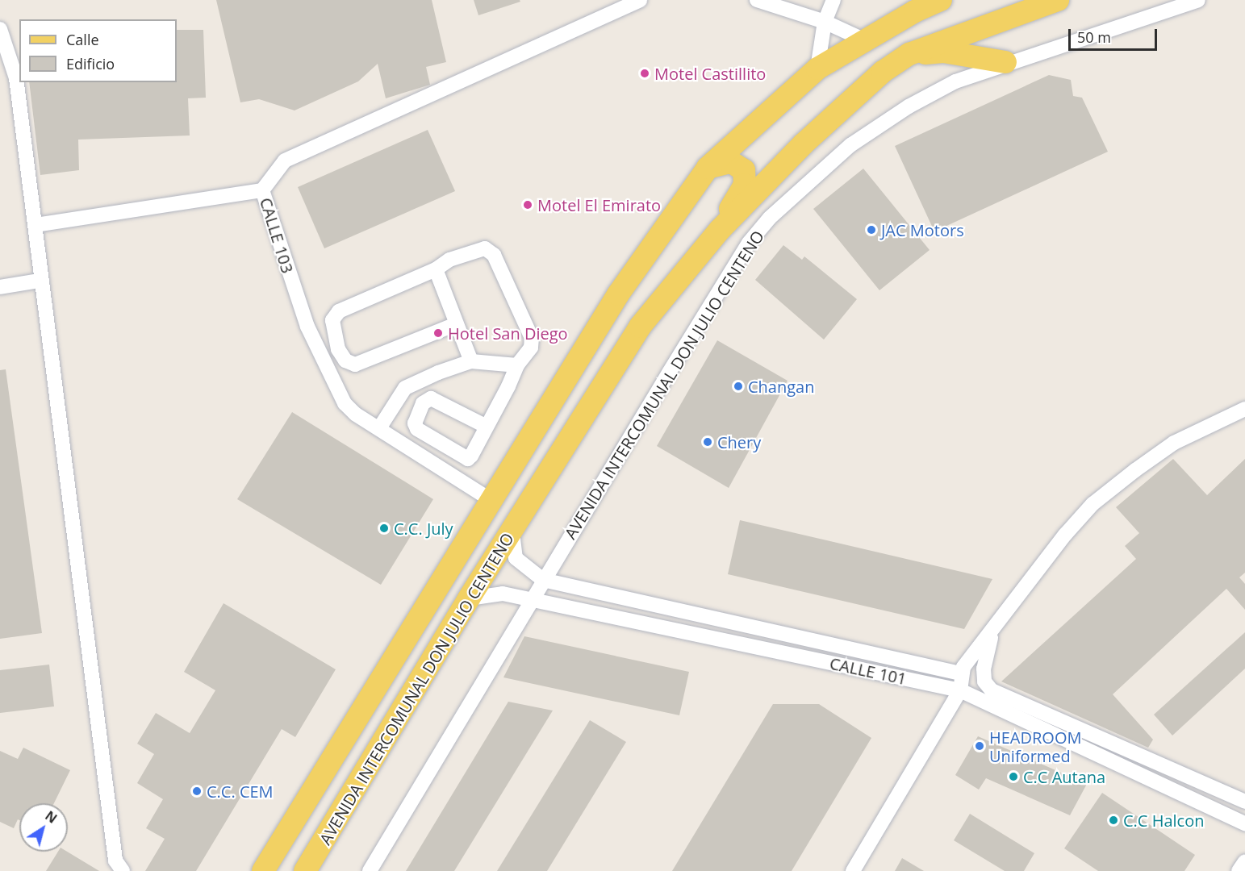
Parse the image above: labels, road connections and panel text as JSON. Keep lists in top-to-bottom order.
{
  "streets": {
    "main road": ["AVENIDA INTERCOMUNAL DON JULIO CENTENO"],
    "street": ["CALLE 103", "CALLE 101"]
  },
  "crossings": [
    ["CALLE 103", "AVENIDA INTERCOMUNAL DON JULIO CENTENO"],
    ["AVENIDA INTERCOMUNAL DON JULIO CENTENO", "CALLE 101"]
  ],
  "places": [
    "Motel Castillito",
    "Motel El Emirato",
    "JAC Motors",
    "Hotel San Diego",
    "Changan",
    "Chery",
    "C.C. July",
    "HEADROOM Uniformed",
    "C.C Autana",
    "C.C. CEM",
    "C.C Halcon"
  ],
  "legend": ["Calle", "Edificio"],
  "scale_bar": "50 m",
  "north": "top right"
}
